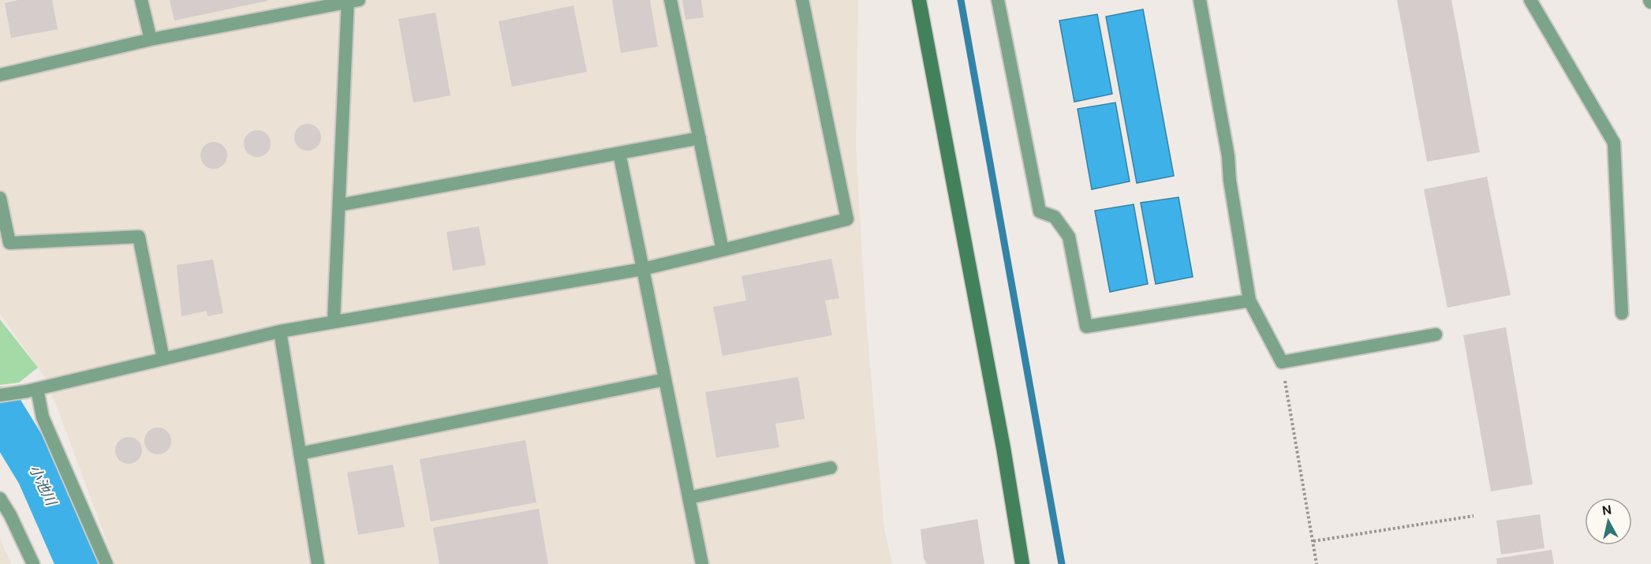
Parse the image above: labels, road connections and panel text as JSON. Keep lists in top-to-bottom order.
{
  "water": ["小池川"],
  "north": "top"
}
